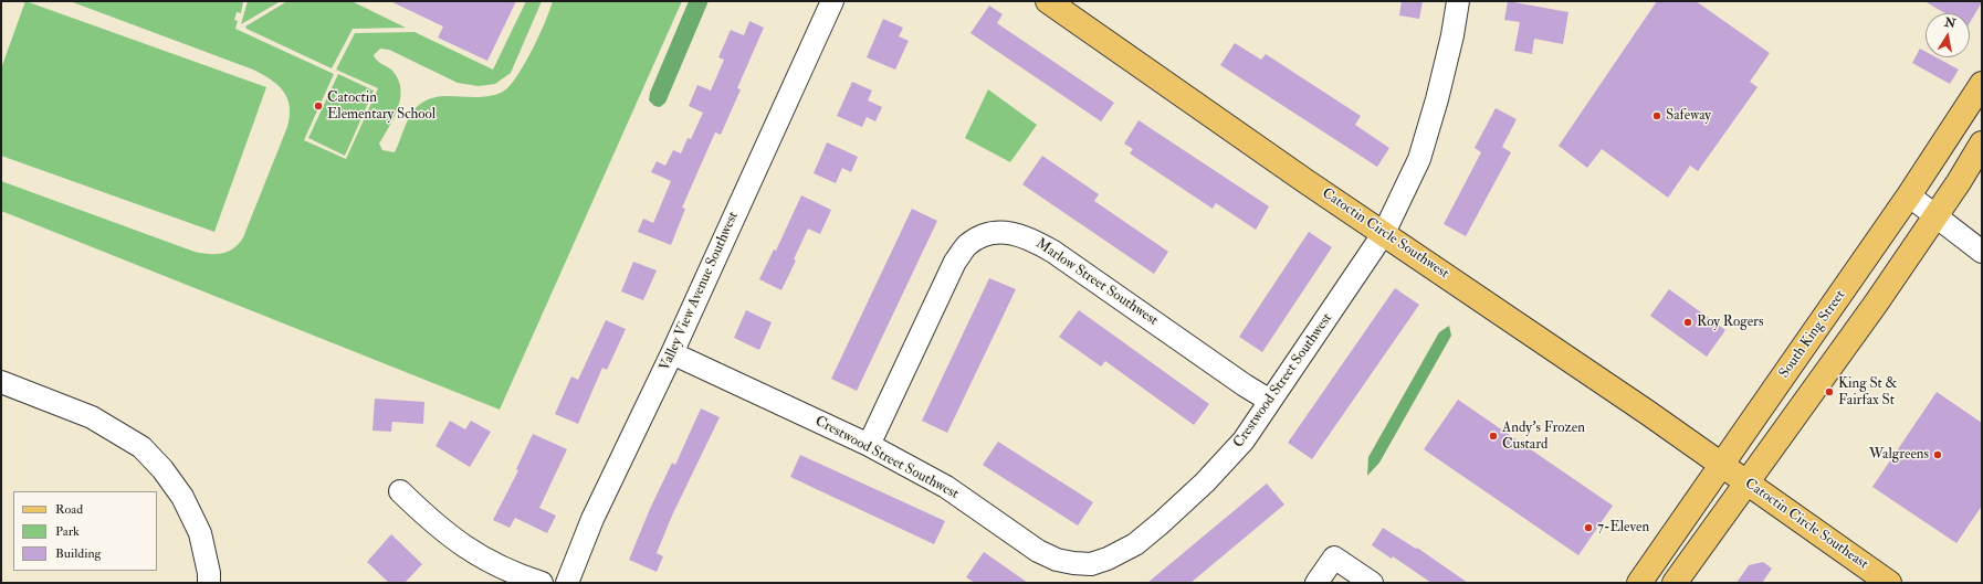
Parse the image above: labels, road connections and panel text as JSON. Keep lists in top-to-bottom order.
{
  "streets": {
    "main road": ["Catoctin Circle Southwest", "South King Street", "Catoctin Circle Southeast"],
    "street": ["Marlow Street Southwest", "Valley View Avenue Southwest", "Crestwood Street Southwest"]
  },
  "crossings": [
    ["Catoctin Circle Southwest", "South King Street"],
    ["Catoctin Circle Southwest", "Crestwood Street Southwest"],
    ["Catoctin Circle Southwest", "Catoctin Circle Southeast"],
    ["Marlow Street Southwest", "Crestwood Street Southwest"],
    ["Valley View Avenue Southwest", "Crestwood Street Southwest"],
    ["South King Street", "Catoctin Circle Southeast"]
  ],
  "places": [
    "Catoctin Elementary School",
    "Safeway",
    "Roy Rogers",
    "King St & Fairfax St",
    "Andy's Frozen Custard",
    "Walgreens",
    "7-Eleven"
  ],
  "legend": ["Road", "Park", "Building"],
  "north": "top"
}
